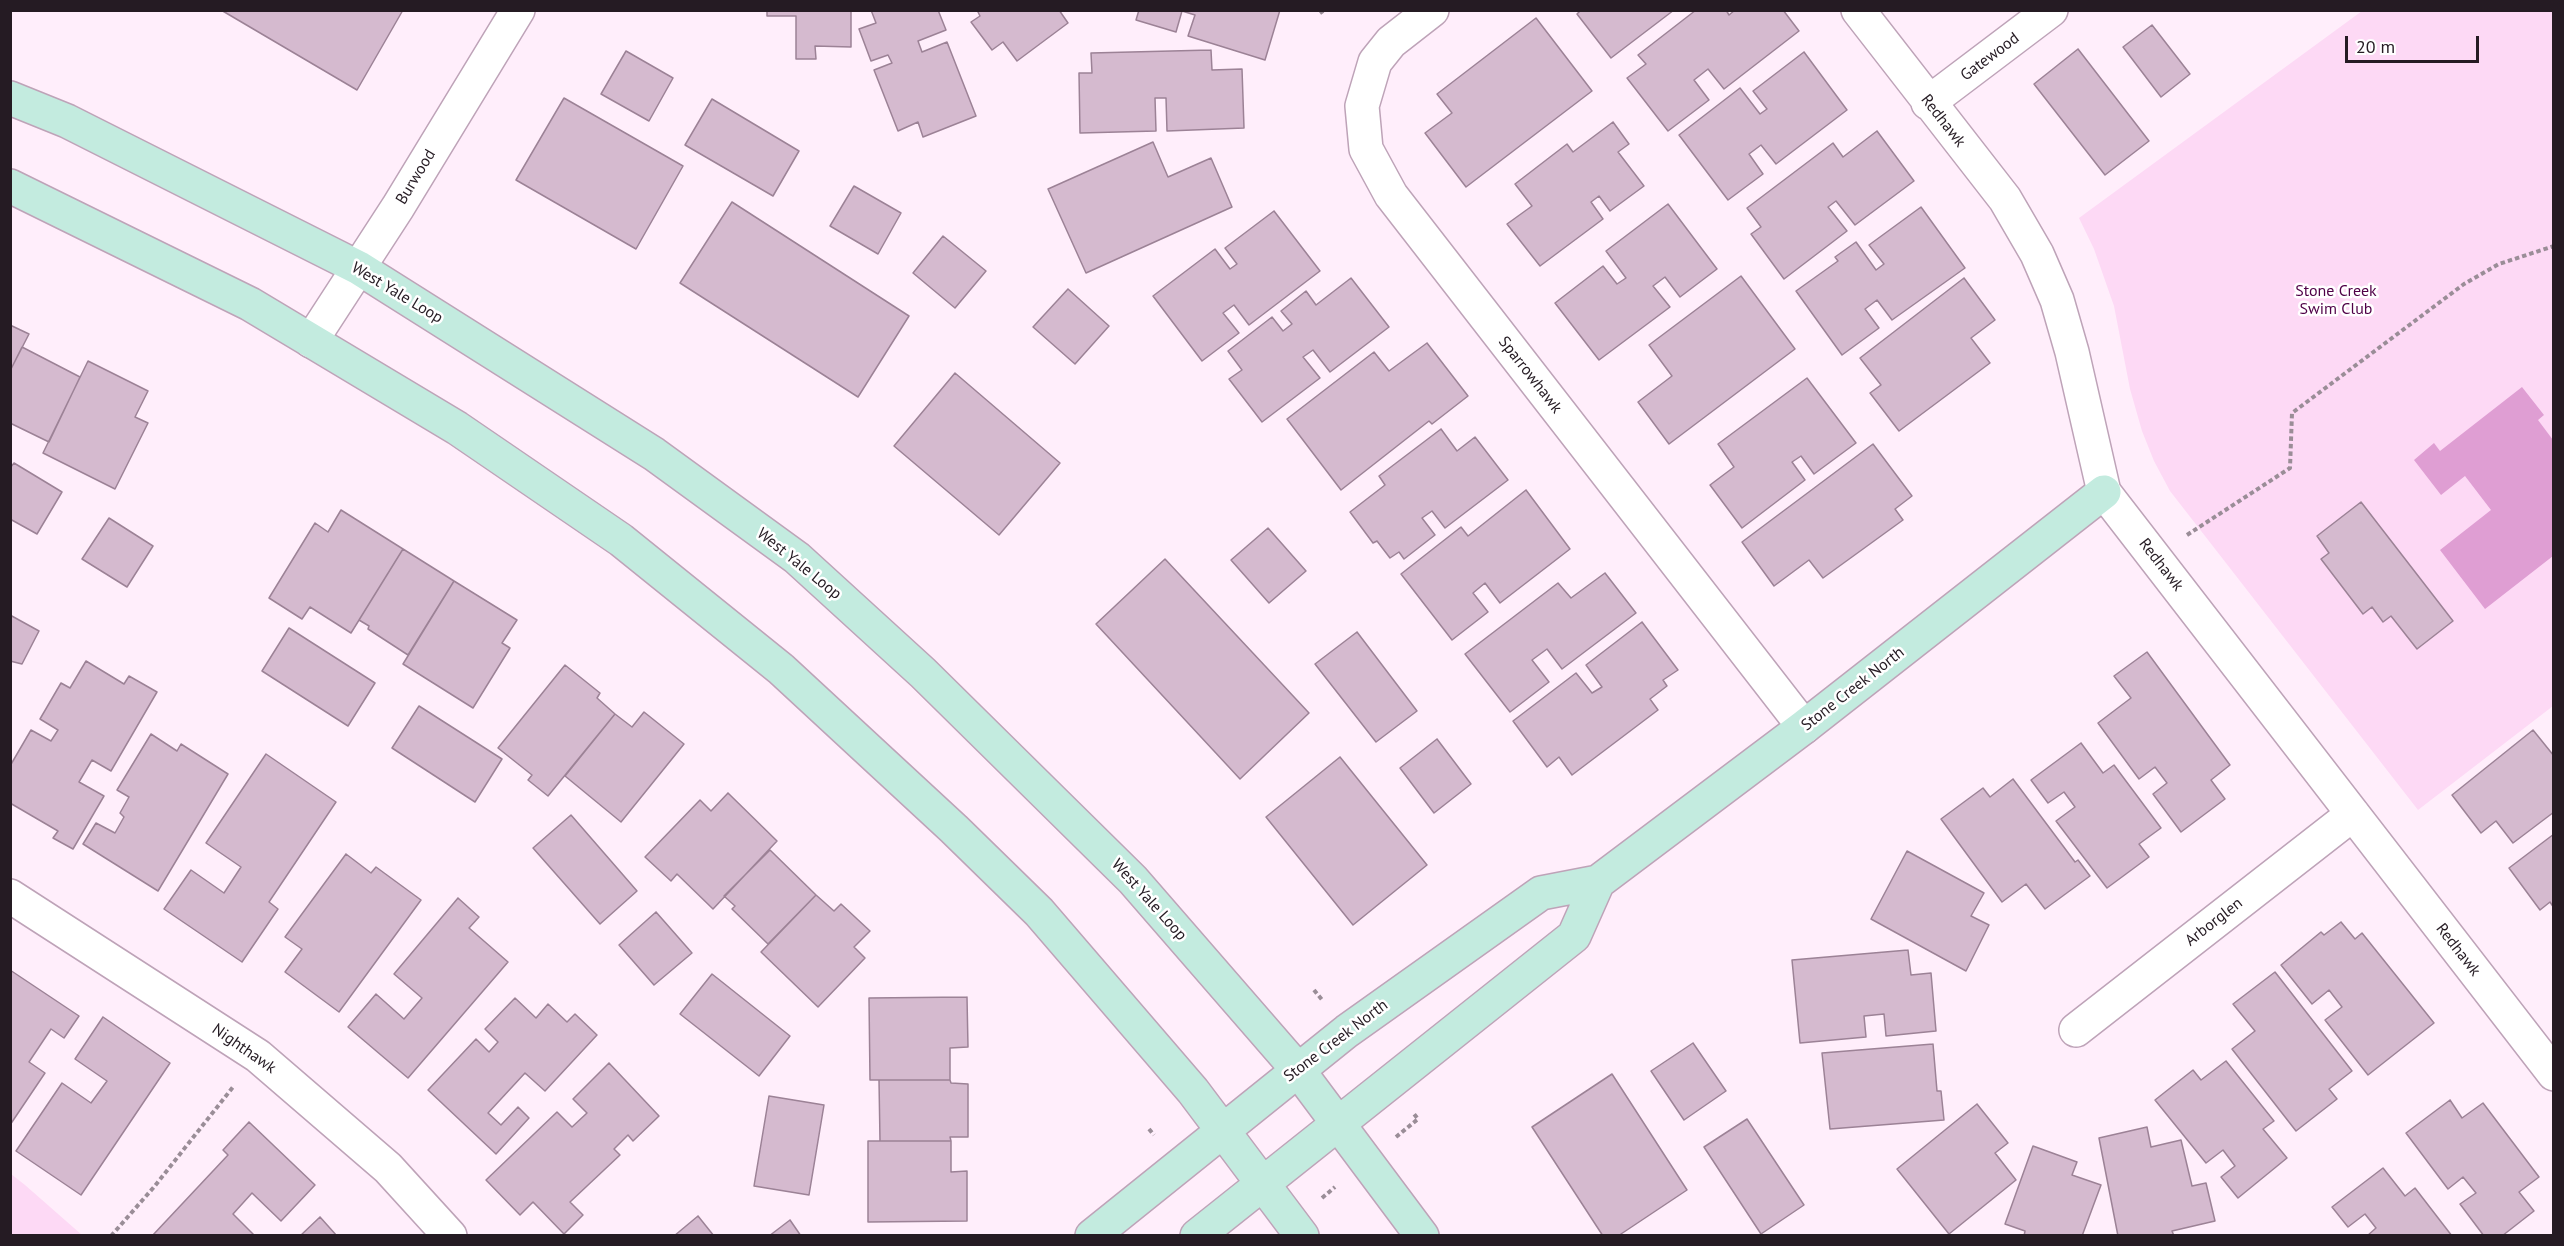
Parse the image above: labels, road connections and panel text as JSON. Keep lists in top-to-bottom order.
{
  "streets": {
    "main road": ["West Yale Loop", "Stone Creek North"],
    "street": [
      "Gatewood",
      "Redhawk",
      "Burwood",
      "Sparrowhawk",
      "Arborglen",
      "Nighthawk"
    ]
  },
  "crossings": [
    ["Gatewood", "Redhawk"],
    ["Redhawk", "Stone Creek North"],
    ["Redhawk", "Arborglen"],
    ["Burwood", "West Yale Loop"],
    ["West Yale Loop", "Stone Creek North"],
    ["Sparrowhawk", "Stone Creek North"]
  ],
  "parks": ["Stone Creek Swim Club"],
  "scale_bar": "20 m"
}
